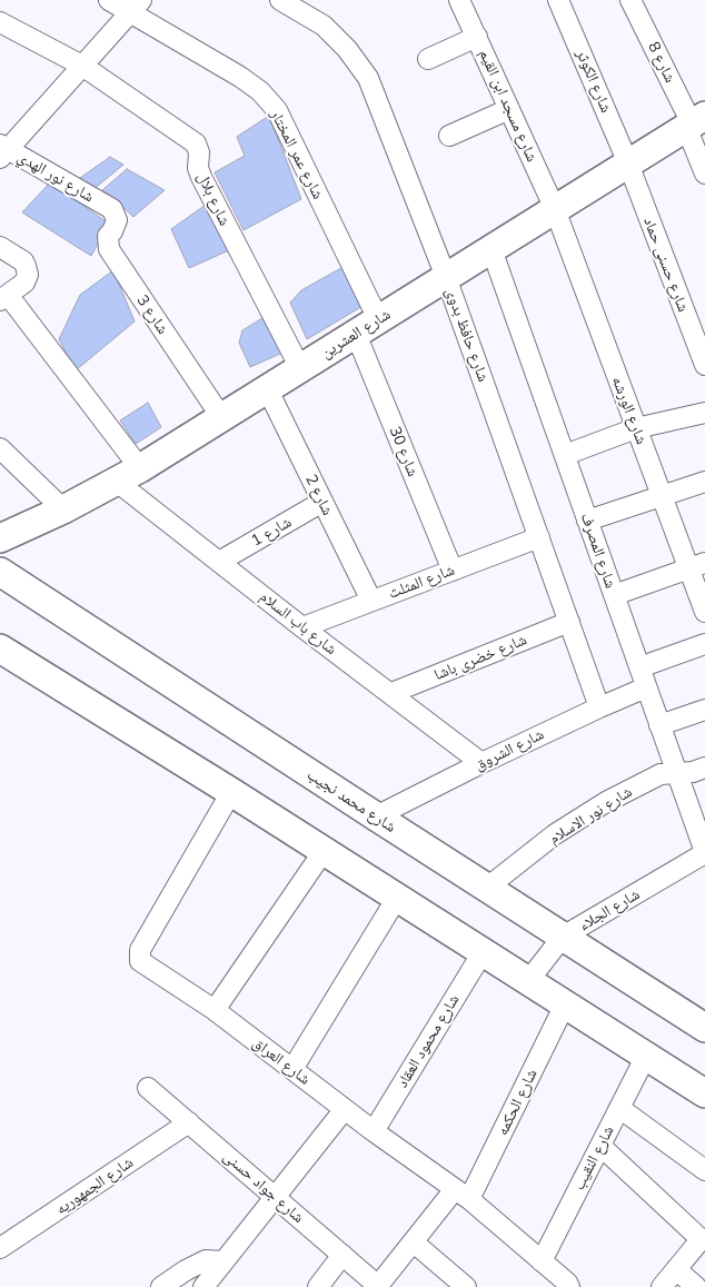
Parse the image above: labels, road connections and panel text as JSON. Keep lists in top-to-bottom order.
{
  "streets": {
    "main road": ["شارع العشرين", "شارع محمد نجيب"],
    "street": [
      "شارع 8",
      "شارع الكوثر",
      "شارع مسجد ابن القيم",
      "شارع عمر المختار",
      "شارع نور الهدي",
      "شارع بلال",
      "شارع حسنى حماد",
      "شارع 3",
      "شارع حافظ بدوى",
      "شارع الورشه",
      "شارع 30",
      "شارع 2",
      "شارع 1",
      "شارع المصرف",
      "شارع المثلث",
      "شارع باب السلام",
      "شارع خضرى باشا",
      "شارع الشروق",
      "شارع نور الاسلام",
      "شارع الجلاء",
      "شارع محمود العقاد",
      "شارع العراق",
      "شارع الحكمه",
      "شارع النقيب",
      "شارع الجمهوريه",
      "شارع جواد حسنى"
    ]
  },
  "crossings": [
    ["شارع 8", "شارع العشرين"],
    ["شارع الكوثر", "شارع حسنى حماد"],
    ["شارع الكوثر", "شارع العشرين"],
    ["شارع مسجد ابن القيم", "شارع العشرين"],
    ["شارع مسجد ابن القيم", "شارع الورشه"],
    ["شارع عمر المختار", "شارع العشرين"],
    ["شارع عمر المختار", "شارع 30"],
    ["شارع نور الهدي", "شارع 3"],
    ["شارع بلال", "شارع العشرين"],
    ["شارع حسنى حماد", "شارع العشرين"],
    ["شارع 3", "شارع العشرين"],
    ["شارع العشرين", "شارع حافظ بدوى"],
    ["شارع العشرين", "شارع الورشه"],
    ["شارع العشرين", "شارع 30"],
    ["شارع العشرين", "شارع 2"],
    ["شارع العشرين", "شارع المصرف"],
    ["شارع العشرين", "شارع باب السلام"],
    ["شارع حافظ بدوى", "شارع المثلث"],
    ["شارع حافظ بدوى", "شارع خضرى باشا"],
    ["شارع حافظ بدوى", "شارع الشروق"],
    ["شارع 30", "شارع المثلث"],
    ["شارع 2", "شارع 1"],
    ["شارع 2", "شارع المثلث"],
    ["شارع 1", "شارع باب السلام"],
    ["شارع المصرف", "شارع الشروق"],
    ["شارع المصرف", "شارع نور الاسلام"],
    ["شارع المصرف", "شارع الجلاء"],
    ["شارع المثلث", "شارع باب السلام"],
    ["شارع باب السلام", "شارع خضرى باشا"],
    ["شارع باب السلام", "شارع الشروق"],
    ["شارع الشروق", "شارع محمد نجيب"],
    ["شارع محمد نجيب", "شارع نور الاسلام"],
    ["شارع محمد نجيب", "شارع الجلاء"],
    ["شارع محمود العقاد", "شارع العراق"],
    ["شارع العراق", "شارع الحكمه"],
    ["شارع العراق", "شارع النقيب"],
    ["شارع الحكمه", "شارع جواد حسنى"],
    ["شارع الجمهوريه", "شارع جواد حسنى"]
  ]
}
